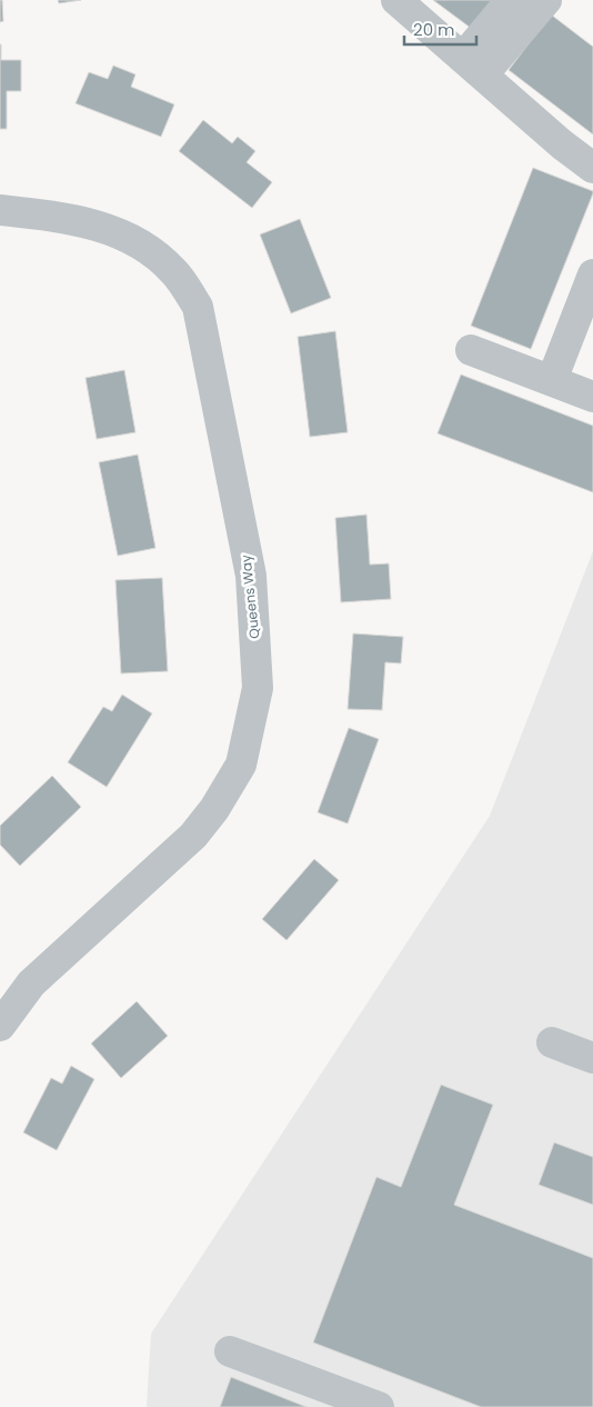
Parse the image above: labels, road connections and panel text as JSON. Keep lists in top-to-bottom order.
{
  "streets": {
    "street": ["Queens Way"]
  },
  "scale_bar": "20 m"
}
